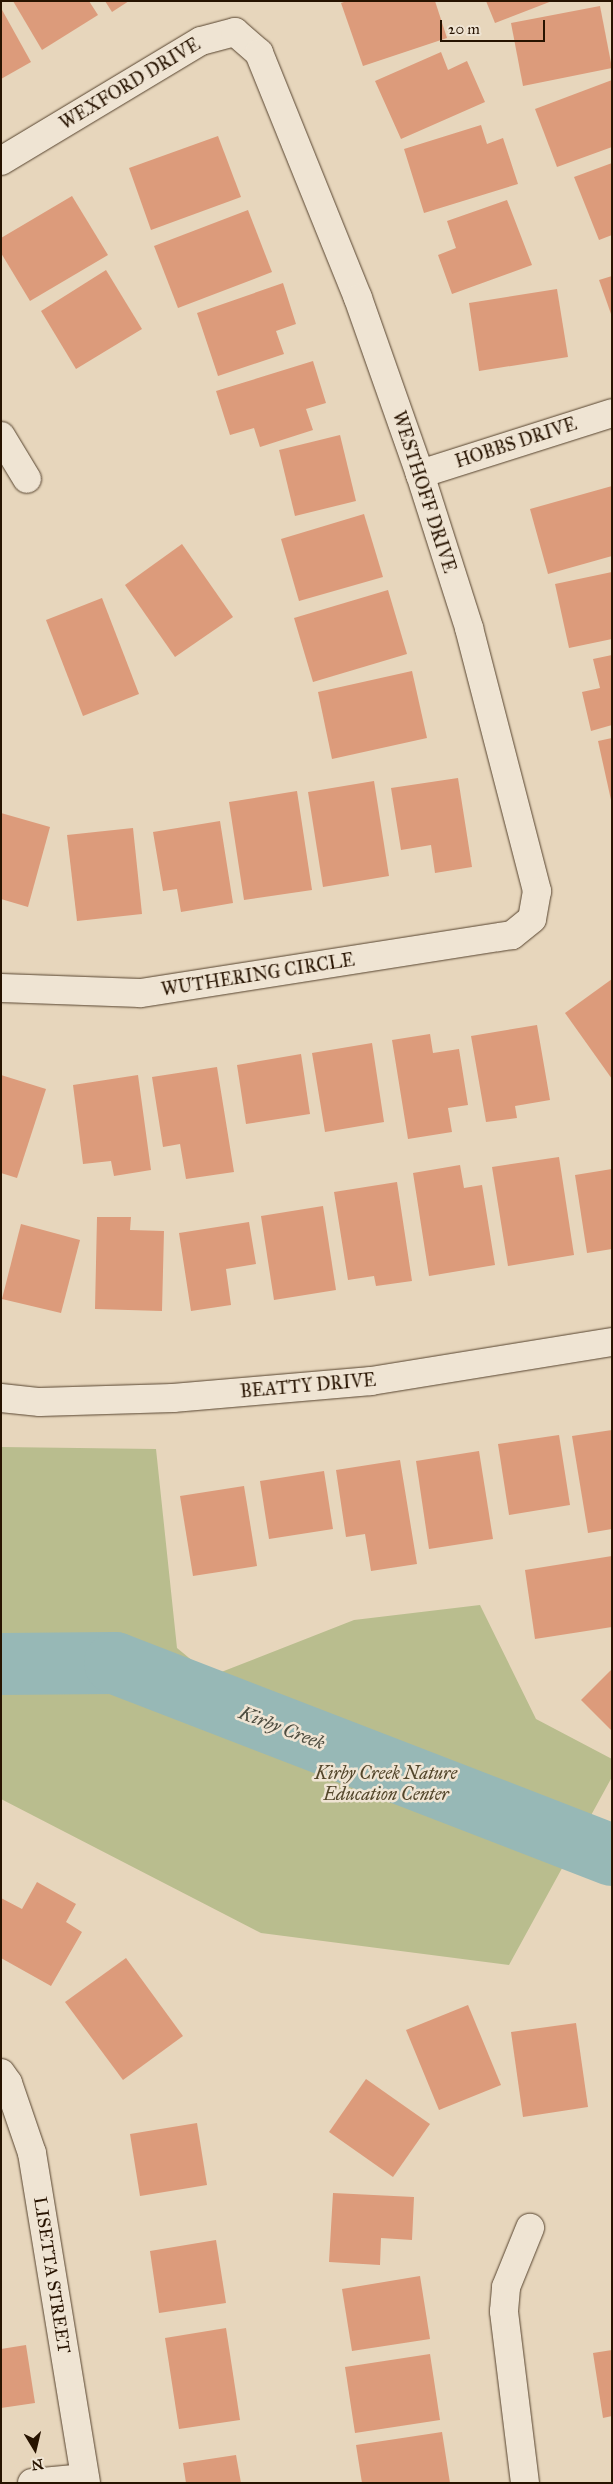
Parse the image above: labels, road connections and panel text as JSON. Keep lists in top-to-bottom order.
{
  "streets": {
    "street": [
      "WEXFORD DRIVE",
      "HOBBS DRIVE",
      "WESTHOFF DRIVE",
      "WUTHERING CIRCLE",
      "BEATTY DRIVE",
      "LISETTA STREET"
    ]
  },
  "crossings": [
    ["WEXFORD DRIVE", "WESTHOFF DRIVE"],
    ["HOBBS DRIVE", "WESTHOFF DRIVE"],
    ["WESTHOFF DRIVE", "WUTHERING CIRCLE"]
  ],
  "water": ["Kirby Creek"],
  "parks": ["Kirby Creek Nature Education Center"],
  "scale_bar": "20 m",
  "north": "bottom"
}
